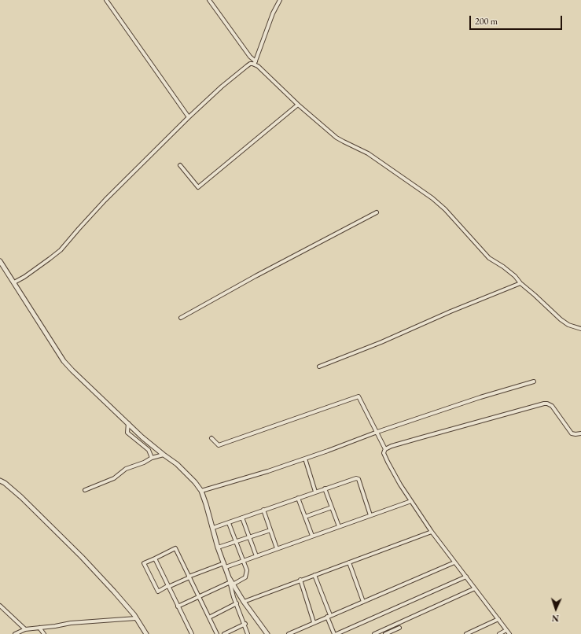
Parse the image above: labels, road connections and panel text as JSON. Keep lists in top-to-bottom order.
{
  "scale_bar": "200 m",
  "north": "bottom"
}
